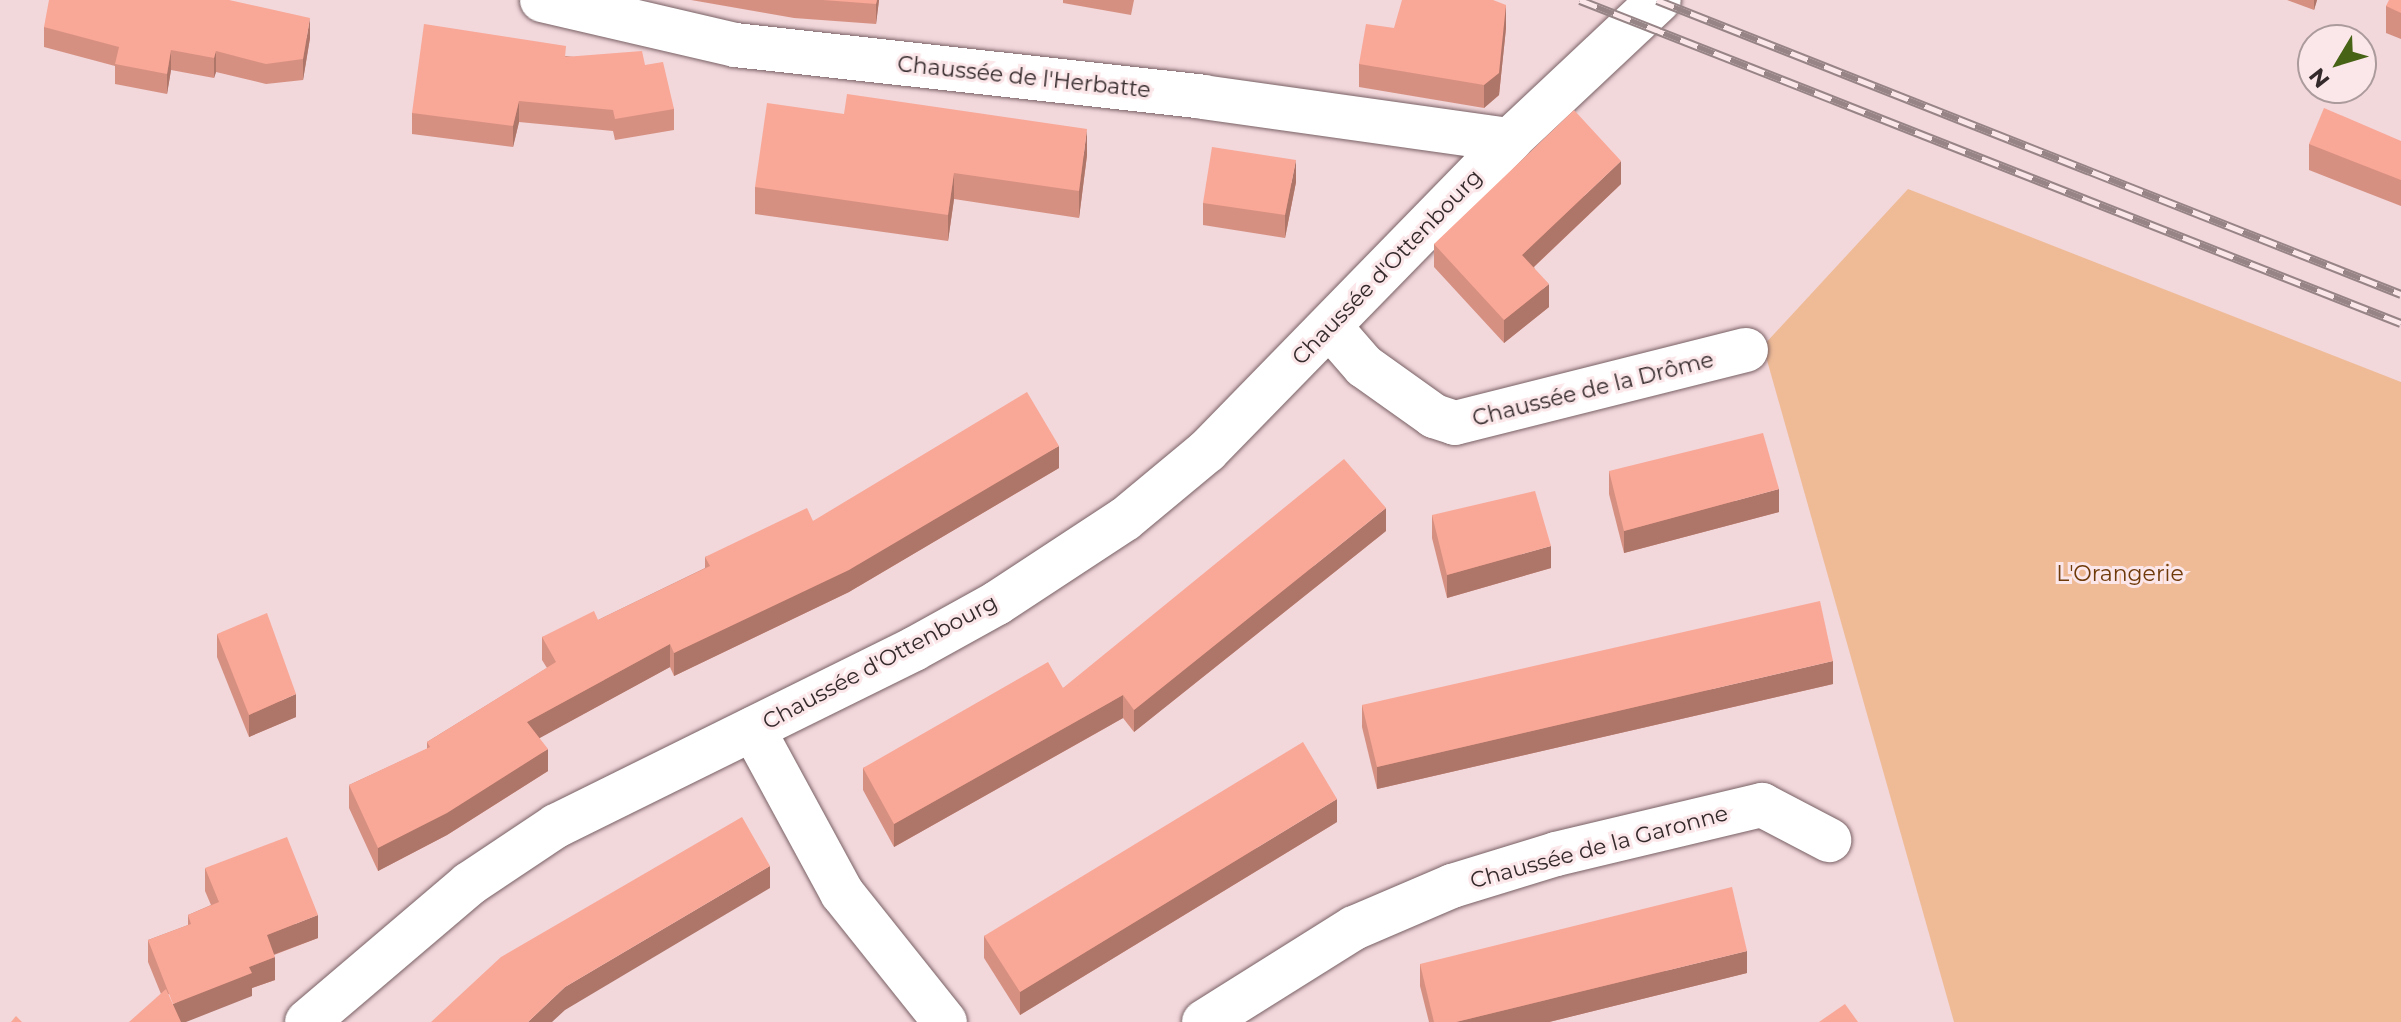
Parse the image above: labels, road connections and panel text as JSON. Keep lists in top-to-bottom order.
{
  "streets": {
    "street": [
      "Chaussée de l'Herbatte",
      "Chaussée d'Ottenbourg",
      "Chaussée de la Drôme",
      "Chaussée de la Garonne"
    ]
  },
  "crossings": [
    ["Chaussée de l'Herbatte", "Chaussée d'Ottenbourg"],
    ["Chaussée d'Ottenbourg", "Chaussée de la Drôme"]
  ],
  "parks": ["L'Orangerie"],
  "north": "bottom left"
}
